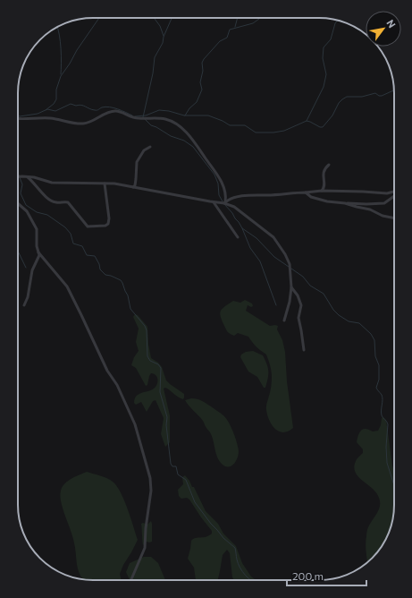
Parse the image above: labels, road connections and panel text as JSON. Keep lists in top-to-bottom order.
{
  "scale_bar": "200 m",
  "north": "top right"
}
